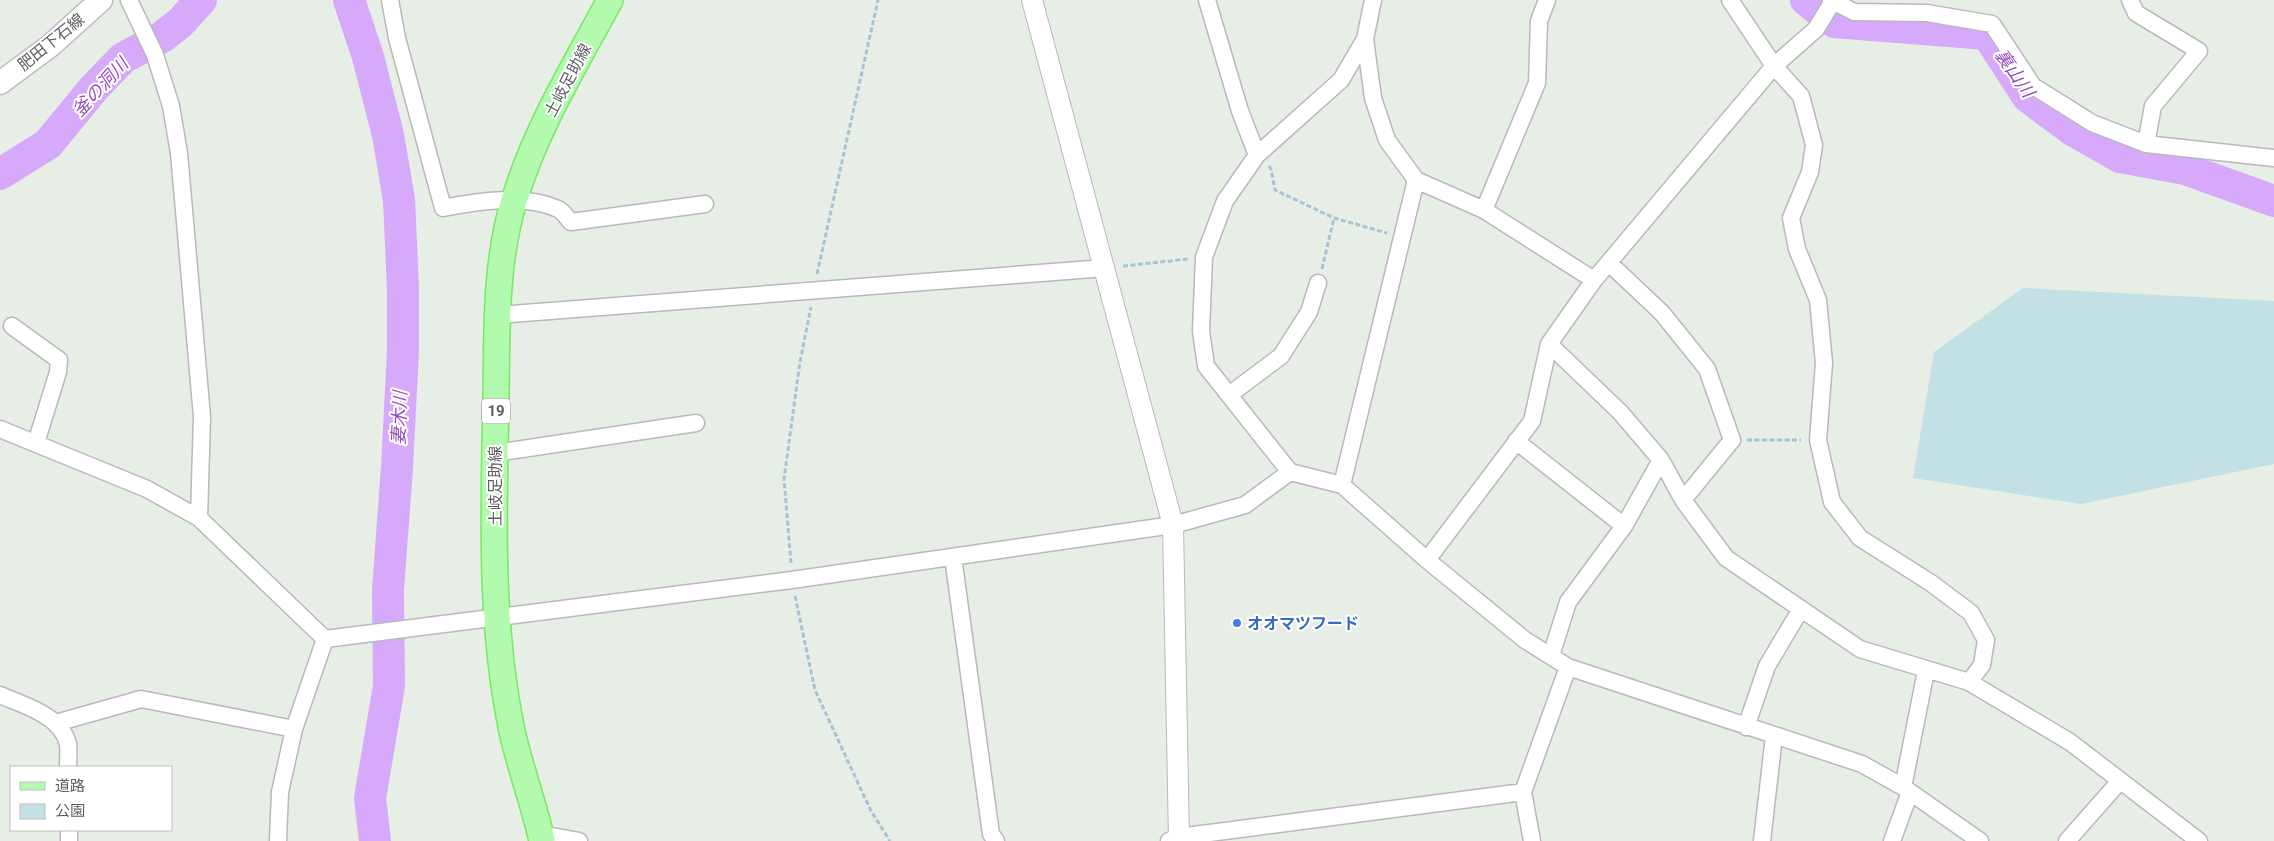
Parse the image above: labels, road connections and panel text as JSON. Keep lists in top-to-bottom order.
{
  "streets": {
    "main road": ["肥田下石線", "土岐足助線", "19"]
  },
  "water": ["裏山川", "釜の洞川", "妻木川"],
  "places": ["オオマツフード"],
  "legend": ["道路", "公園"]
}
